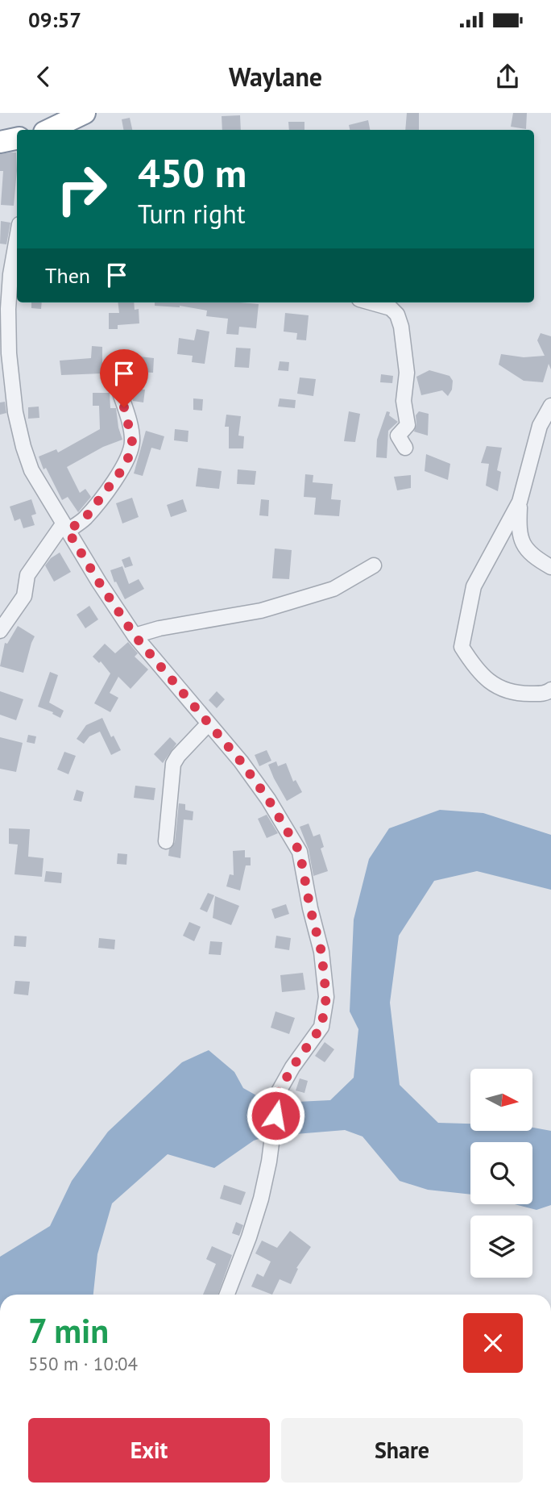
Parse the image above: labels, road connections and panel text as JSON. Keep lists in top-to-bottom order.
{
  "north": "right",
  "page": {
    "status": "09:57",
    "header": "Waylane",
    "turn": ["450 m", "Turn right"],
    "then": "Then",
    "heading": ["7 min", "550 m · 10:04"],
    "buttons": ["Exit", "Share"]
  }
}
